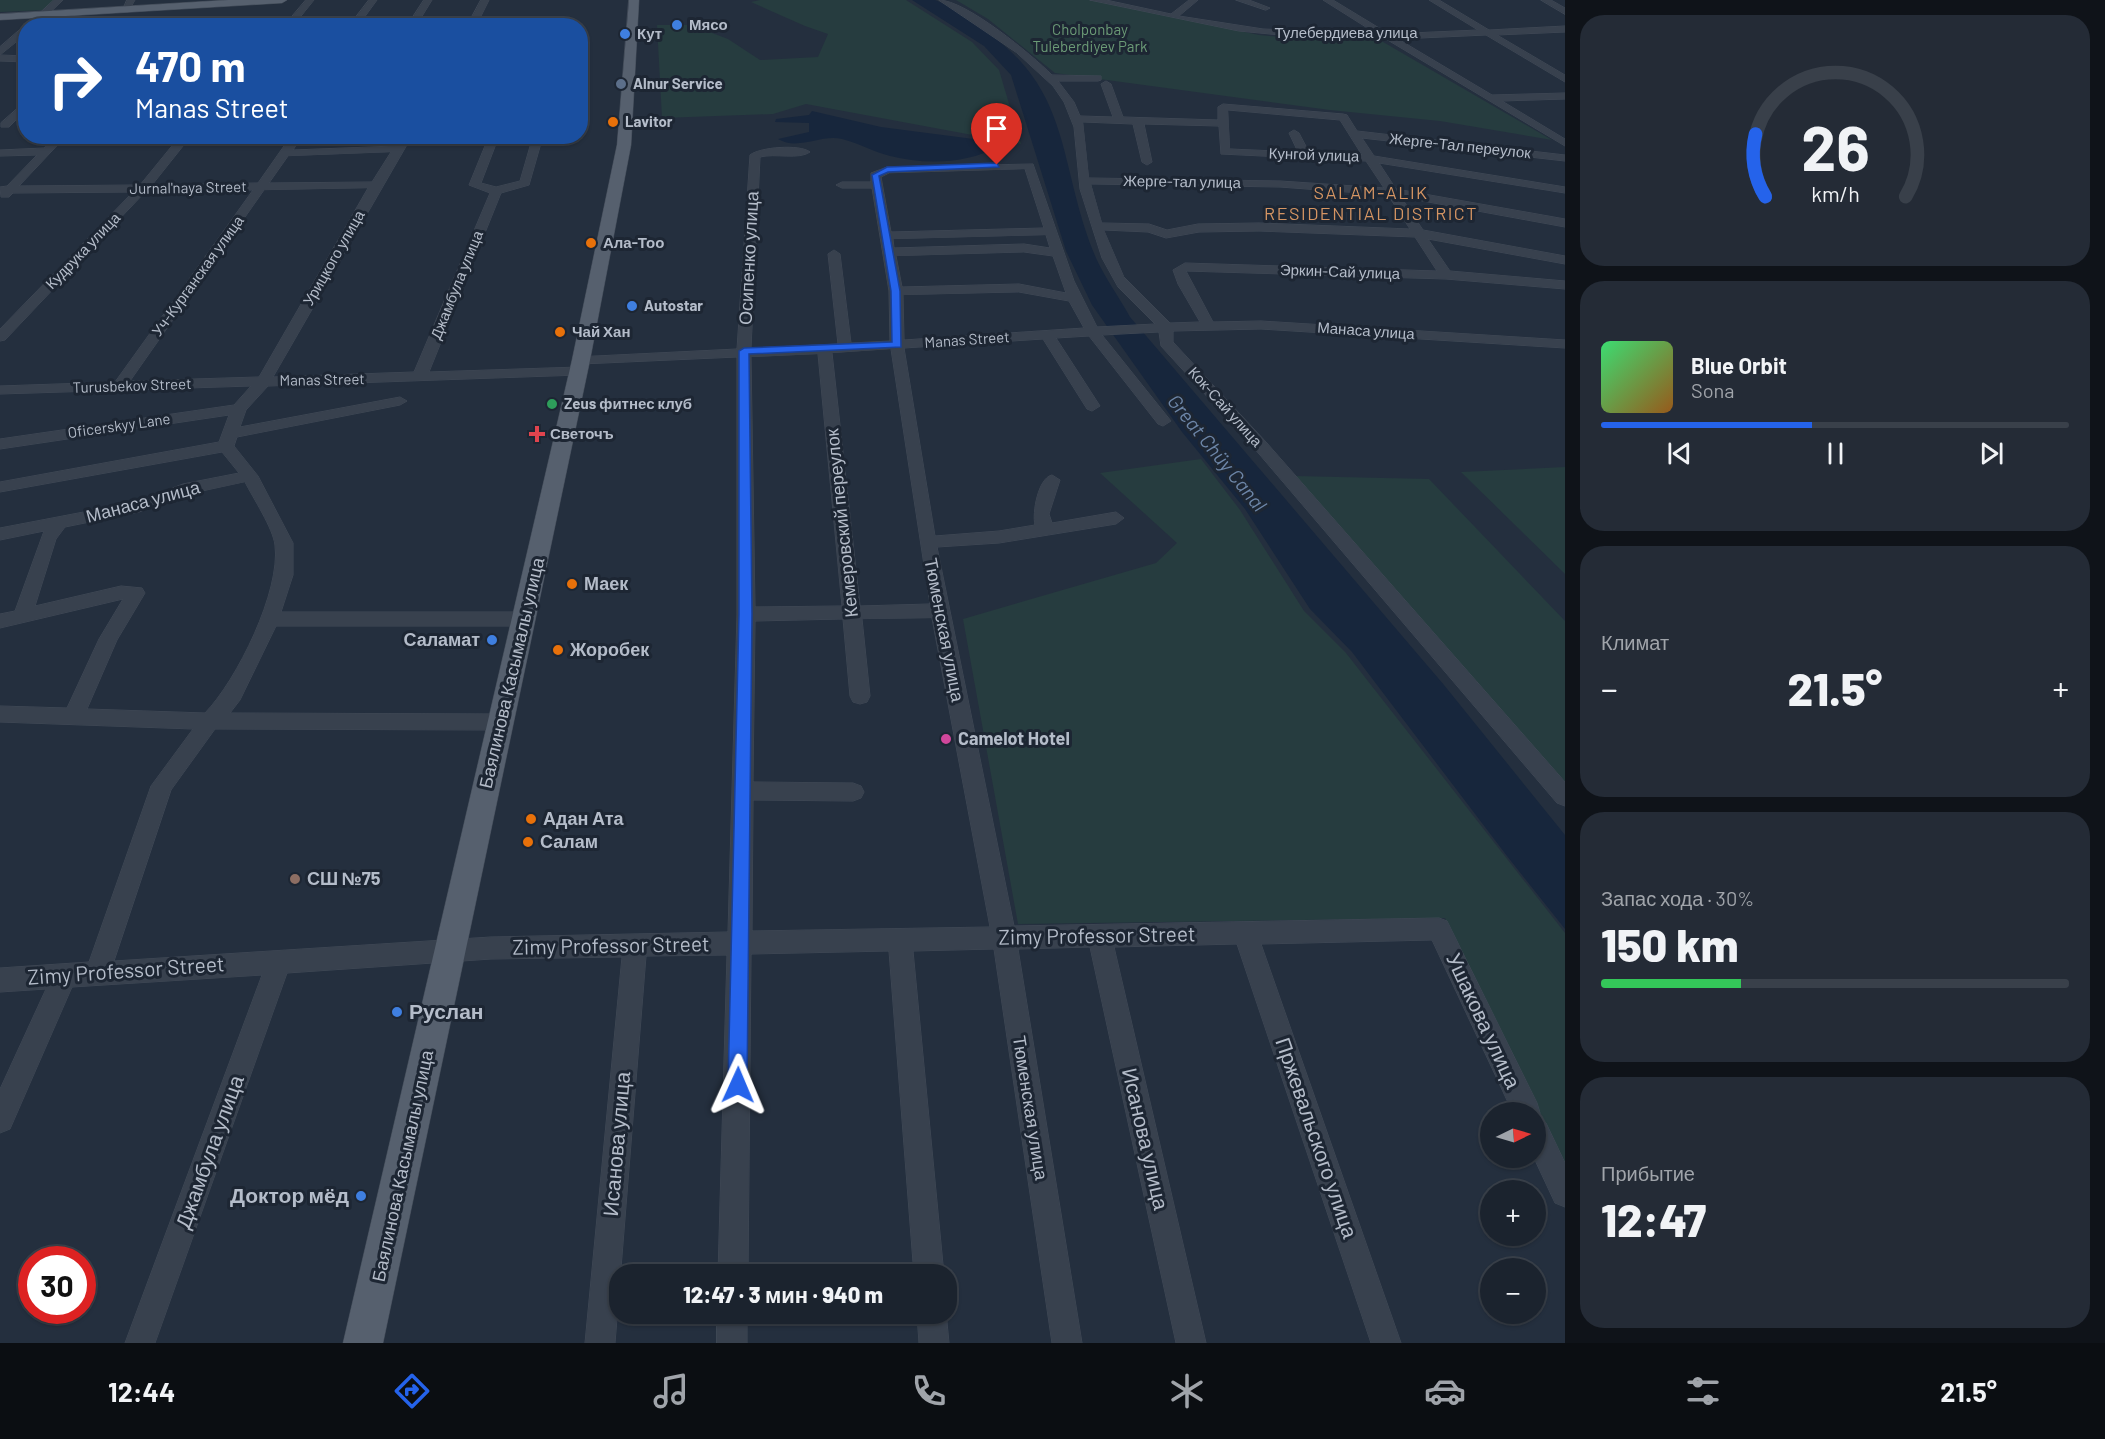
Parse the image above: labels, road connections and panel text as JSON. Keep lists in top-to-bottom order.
{
  "streets": {
    "main road": ["Баялинова Касымалы улица"],
    "street": [
      "Тулебердиева улица",
      "Жерге-Тал переулок",
      "Кунгой улица",
      "Жерге-тал улица",
      "Jurnal'naya Street",
      "Кудрука улица",
      "Урицкого улица",
      "Осипенко улица",
      "Эркин-Сай улица",
      "Уч-Курганская улица",
      "Джамбула улица",
      "Манаса улица",
      "Manas Street",
      "Turusbekov Street",
      "Кок-Сай улица",
      "Oficerskyy Lane",
      "Кемеровский переулок",
      "Тюменская улица",
      "Zimy Professor Street",
      "Ушакова улица",
      "Пржевальского улица",
      "Исанова улица"
    ]
  },
  "crossings": [
    ["Жерге-тал улица", "Кок-Сай улица"],
    ["Jurnal'naya Street", "Кудрука улица"],
    ["Jurnal'naya Street", "Урицкого улица"],
    ["Jurnal'naya Street", "Уч-Курганская улица"],
    ["Урицкого улица", "Manas Street"],
    ["Урицкого улица", "Turusbekov Street"],
    ["Осипенко улица", "Manas Street"],
    ["Осипенко улица", "Zimy Professor Street"],
    ["Эркин-Сай улица", "Манаса улица"],
    ["Уч-Курганская улица", "Turusbekov Street"],
    ["Джамбула улица", "Manas Street"],
    ["Джамбула улица", "Zimy Professor Street"],
    ["Манаса улица", "Manas Street"],
    ["Манаса улица", "Кок-Сай улица"],
    ["Manas Street", "Turusbekov Street"],
    ["Manas Street", "Oficerskyy Lane"],
    ["Manas Street", "Кемеровский переулок"],
    ["Manas Street", "Тюменская улица"],
    ["Manas Street", "Баялинова Касымалы улица"],
    ["Тюменская улица", "Zimy Professor Street"],
    ["Баялинова Касымалы улица", "Zimy Professor Street"],
    ["Zimy Professor Street", "Ушакова улица"],
    ["Zimy Professor Street", "Пржевальского улица"],
    ["Zimy Professor Street", "Исанова улица"]
  ],
  "districts": ["SALAM-ALIK RESIDENTIAL DISTRICT"],
  "water": ["Great Chüy Canal"],
  "parks": ["Cholponbay Tuleberdiyev Park"],
  "places": {
    "other": [
      "Мясо",
      "Кут",
      "Alnur Service",
      "Lavitor",
      "Ала-Тоо",
      "Autostar",
      "Чай Хан",
      "Zeus фитнес клуб",
      "Маек",
      "Саламат",
      "Жоробек",
      "Camelot Hotel",
      "Адан Ата",
      "Салам",
      "СШ №75",
      "Руслан",
      "Доктор мёд"
    ],
    "health": ["Светочъ"]
  },
  "north": "right",
  "page": {
    "turn": ["470 m", "Manas Street"],
    "song": ["Blue Orbit", "Sona"],
    "tile": [
      "Климат",
      ["Запас хода · 30%", "150 km"],
      ["Прибытие", "12:47"]
    ],
    "heat": ["−", "21.5°", "+"],
    "map_buttons": ["+", "−"],
    "limit": "30",
    "trip": "12:47 · 3 мин · 940 m",
    "tabs": ["12:44", "21.5°"],
    "gauge": ["26", "km/h"]
  }
}
